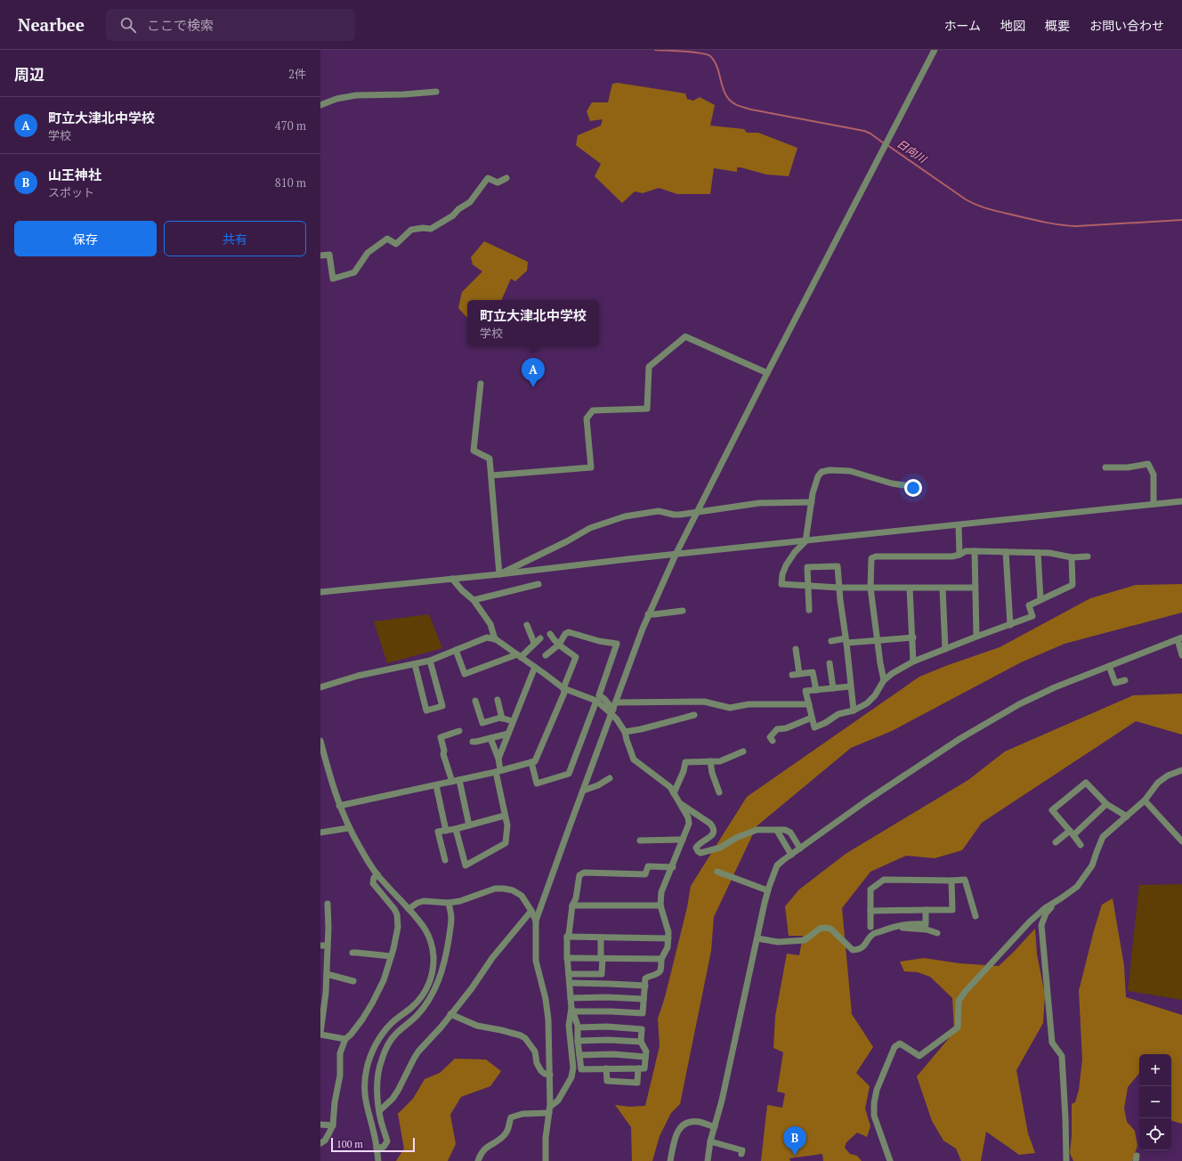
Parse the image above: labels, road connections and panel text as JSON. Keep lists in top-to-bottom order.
{
  "water": ["日向川"],
  "scale_bar": "100 m",
  "page": {
    "header": "Nearbee",
    "search": "ここで検索",
    "nav": [
      "ホーム",
      "地図",
      "概要",
      "お問い合わせ"
    ],
    "heading": ["周辺", "2件"],
    "list": [
      {
        "mark": "A",
        "name": "町立大津北中学校",
        "note": "学校",
        "value": "470 m"
      },
      {
        "mark": "B",
        "name": "山王神社",
        "note": "スポット",
        "value": "810 m"
      }
    ],
    "buttons": ["保存", "共有"],
    "popup": ["町立大津北中学校", "学校"],
    "pins": ["A", "B"],
    "map_buttons": ["+", "−"],
    "scale": "100 m"
  }
}
